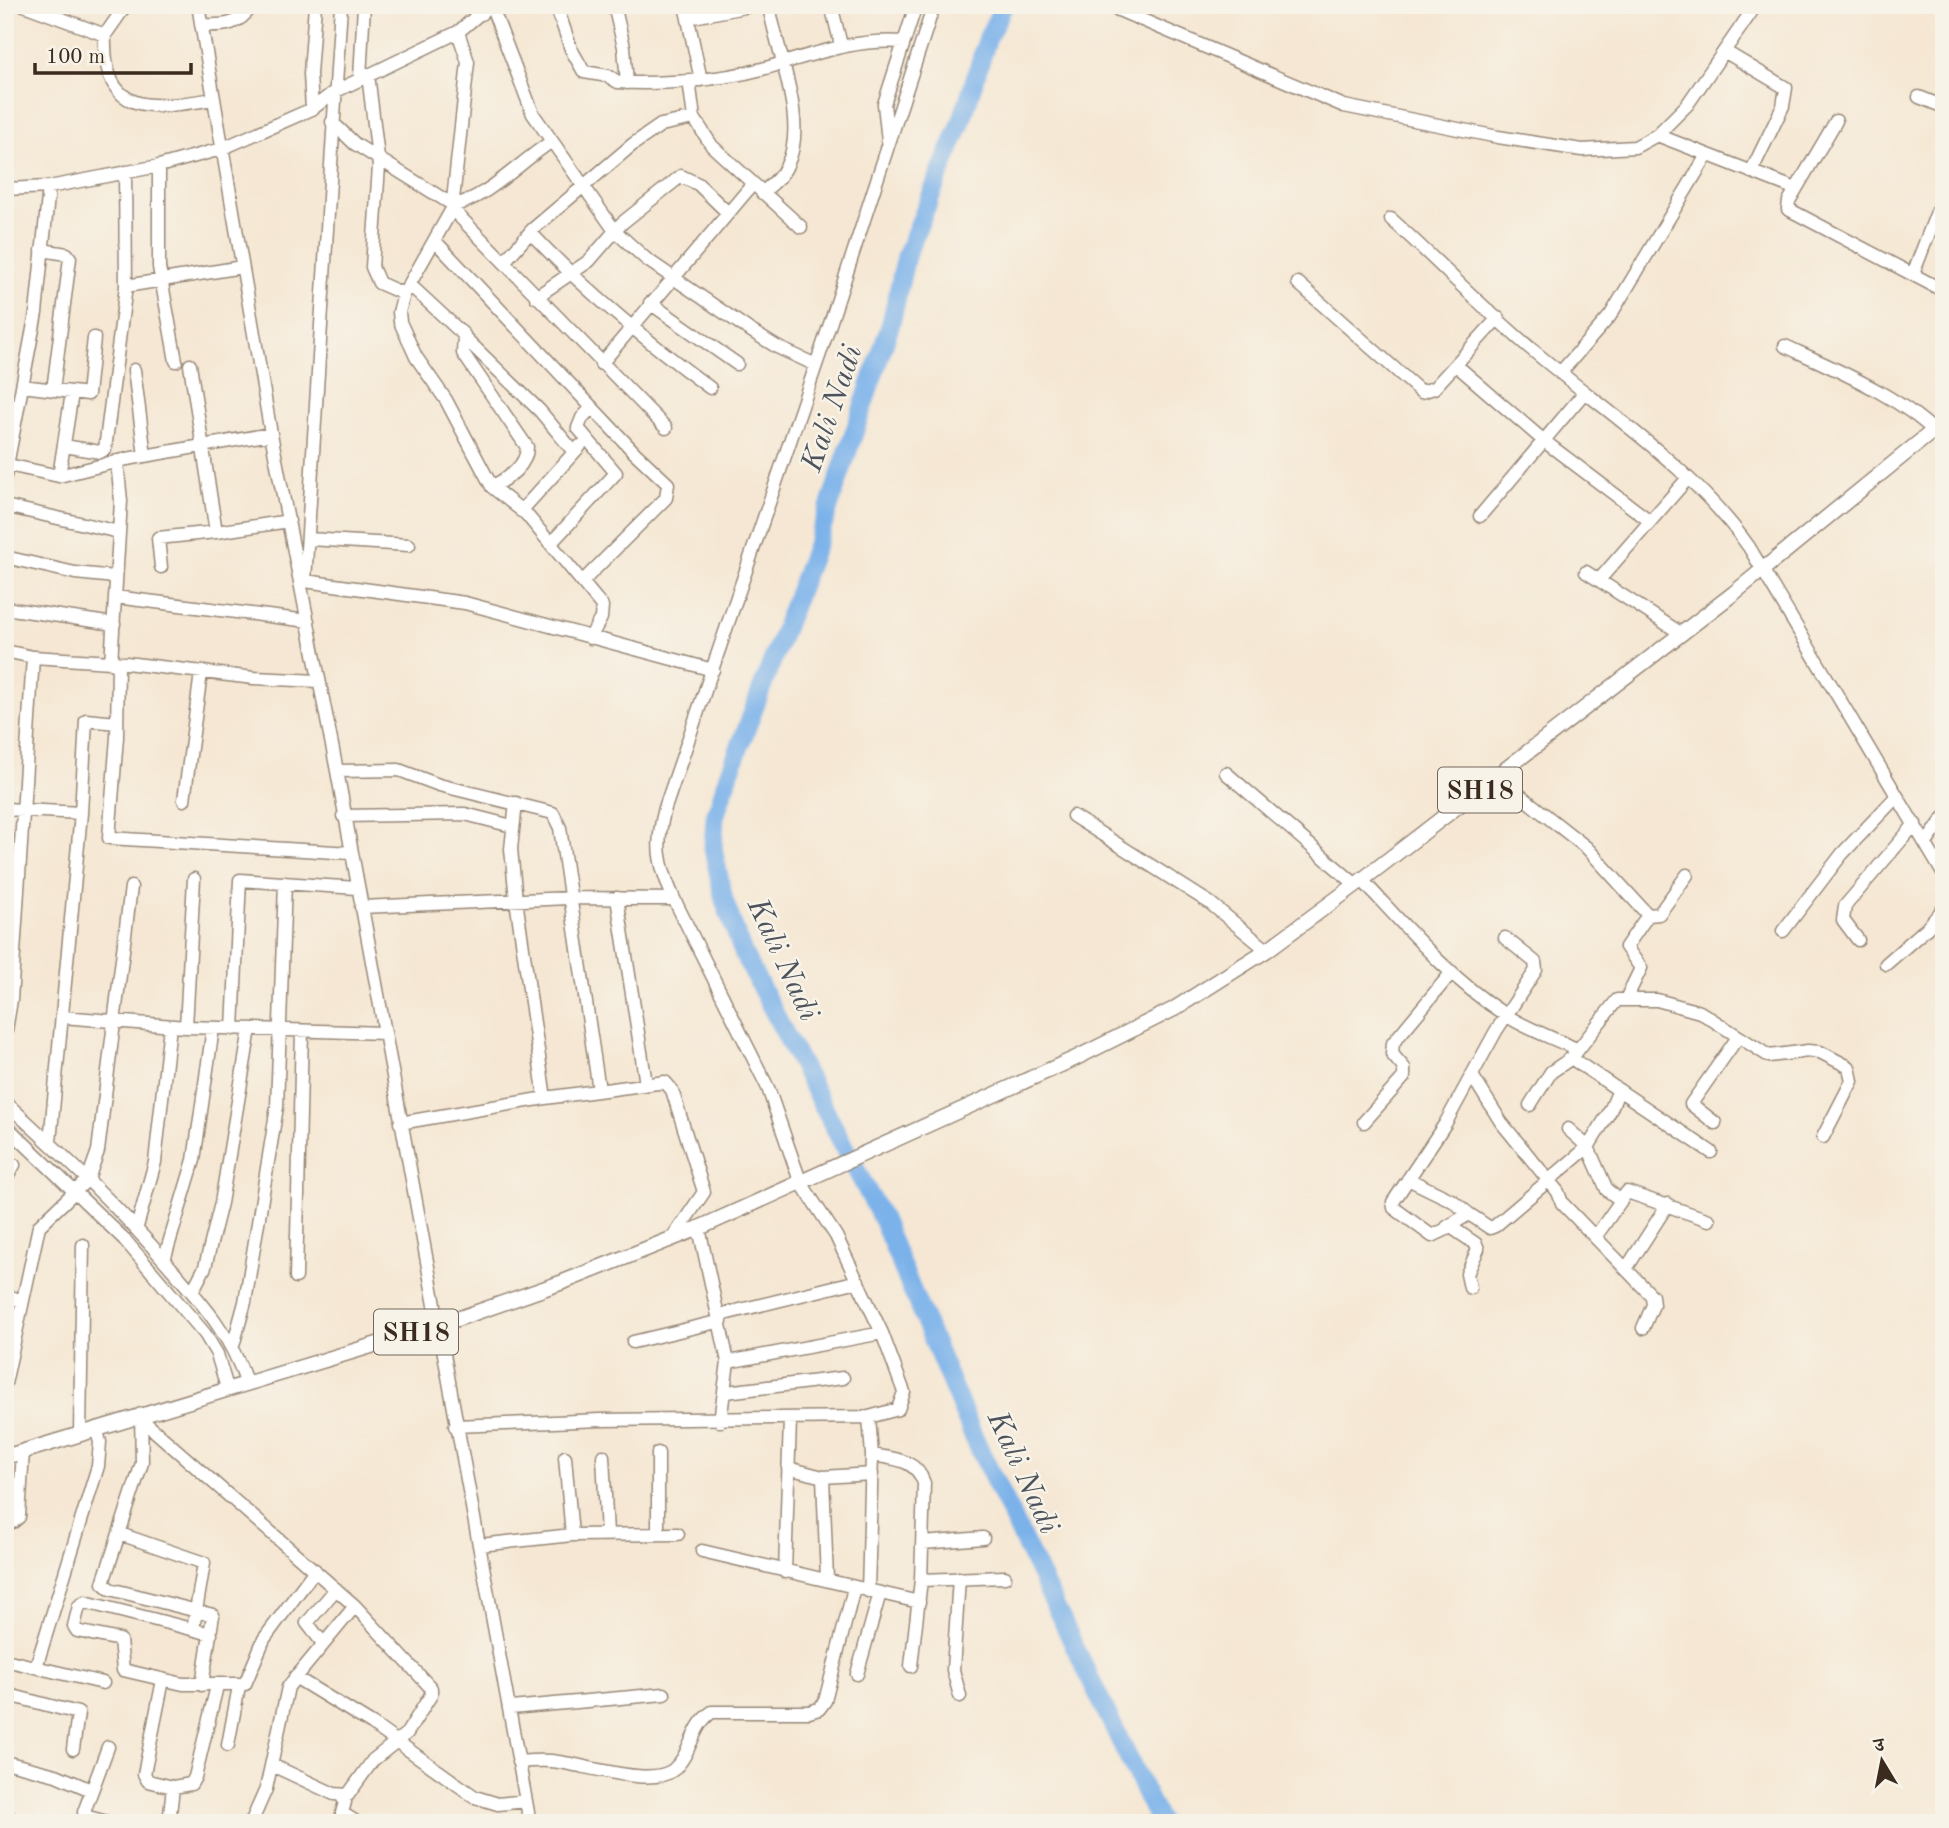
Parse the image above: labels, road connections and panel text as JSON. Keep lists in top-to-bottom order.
{
  "streets": {
    "main road": ["SH18"]
  },
  "water": ["Kali Nadi"],
  "scale_bar": "100 m",
  "north": "top"
}
